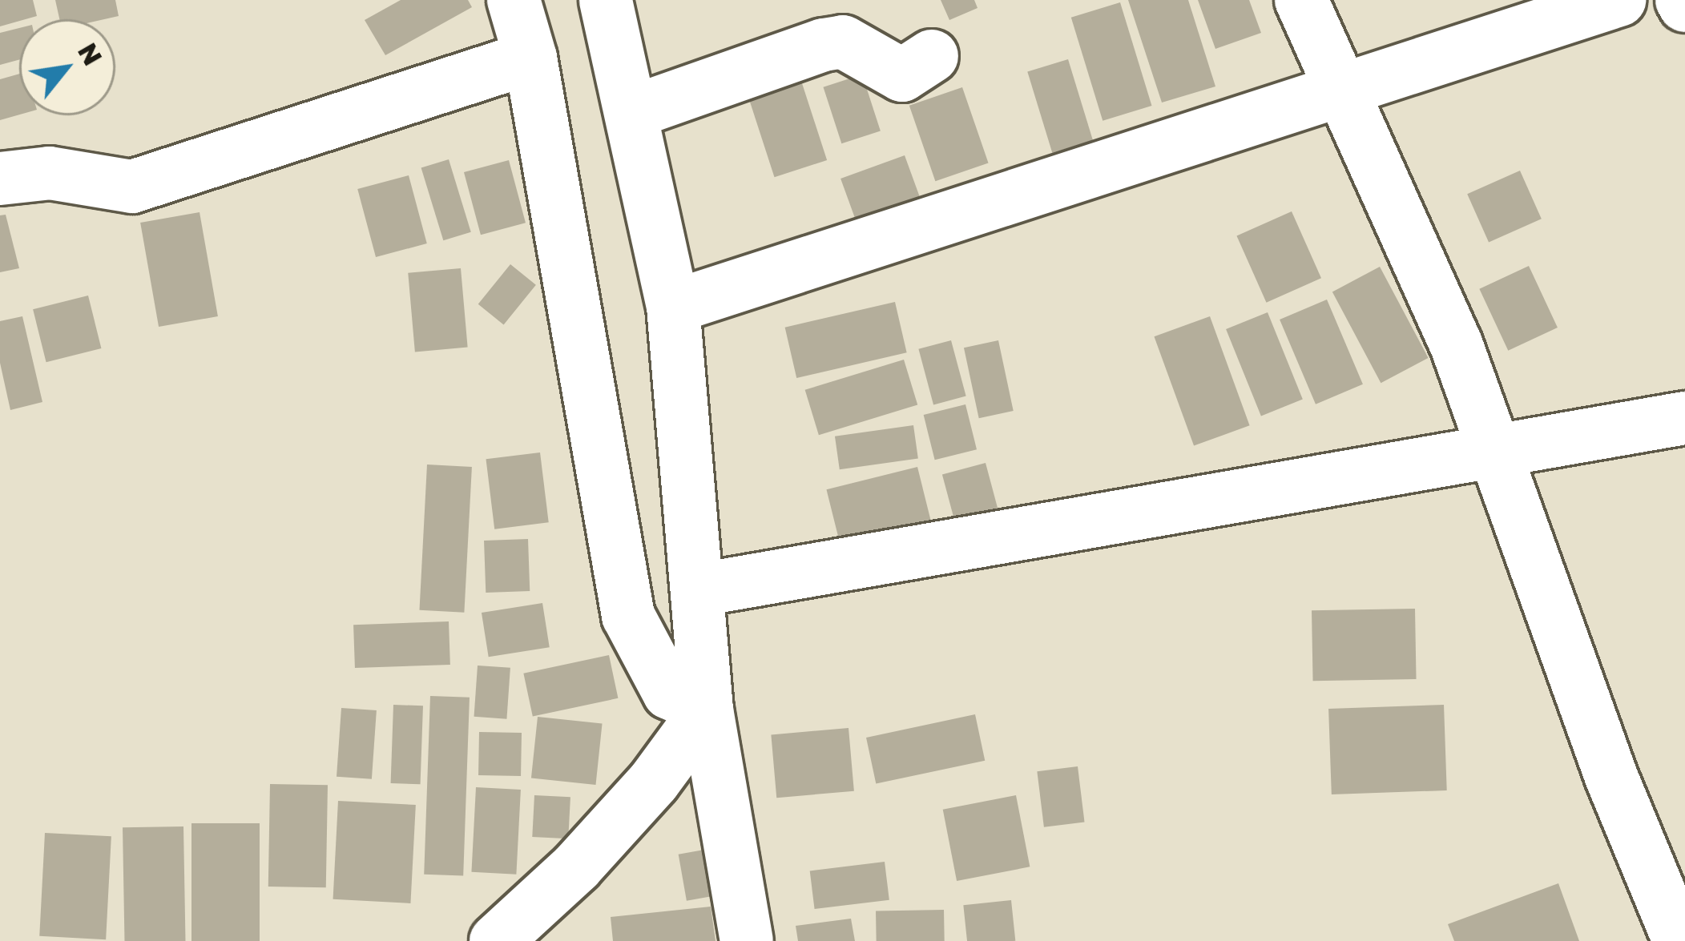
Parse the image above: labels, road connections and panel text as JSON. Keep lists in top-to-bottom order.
{
  "north": "top right"
}
